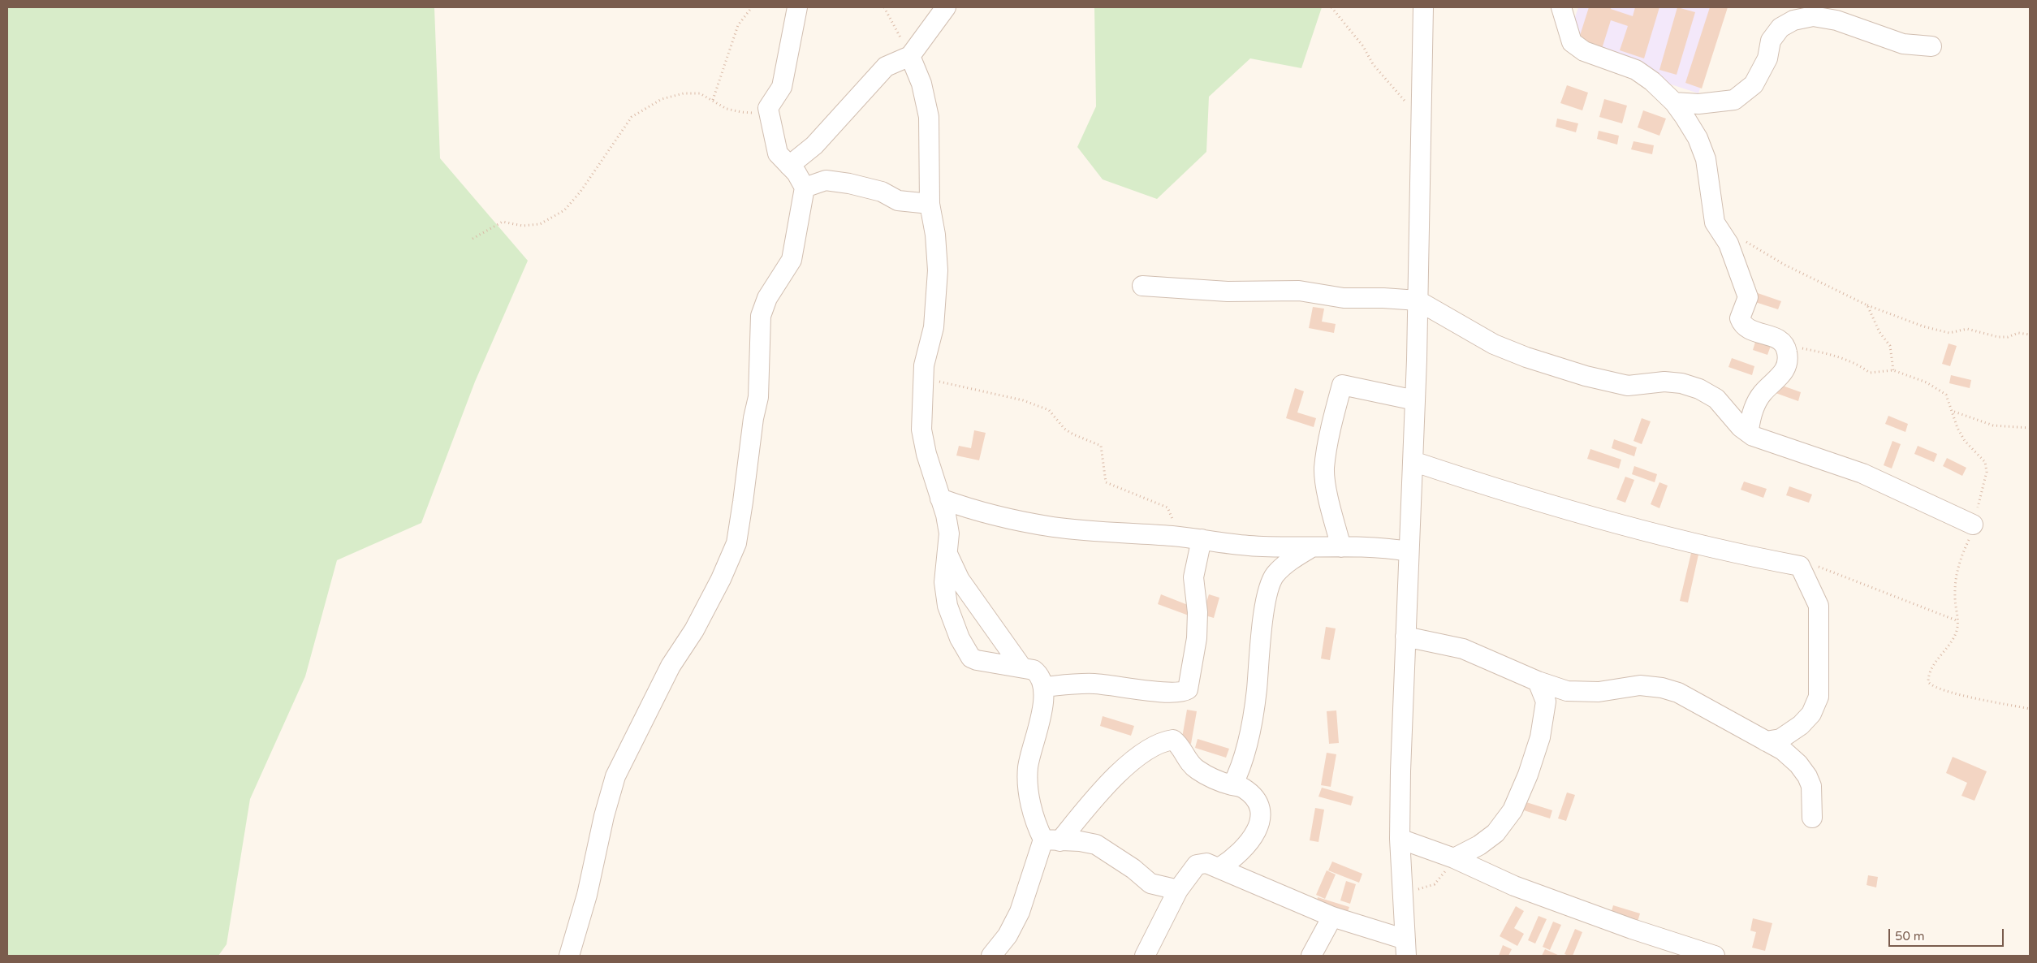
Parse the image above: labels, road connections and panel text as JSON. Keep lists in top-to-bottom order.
{
  "scale_bar": "50 m"
}
